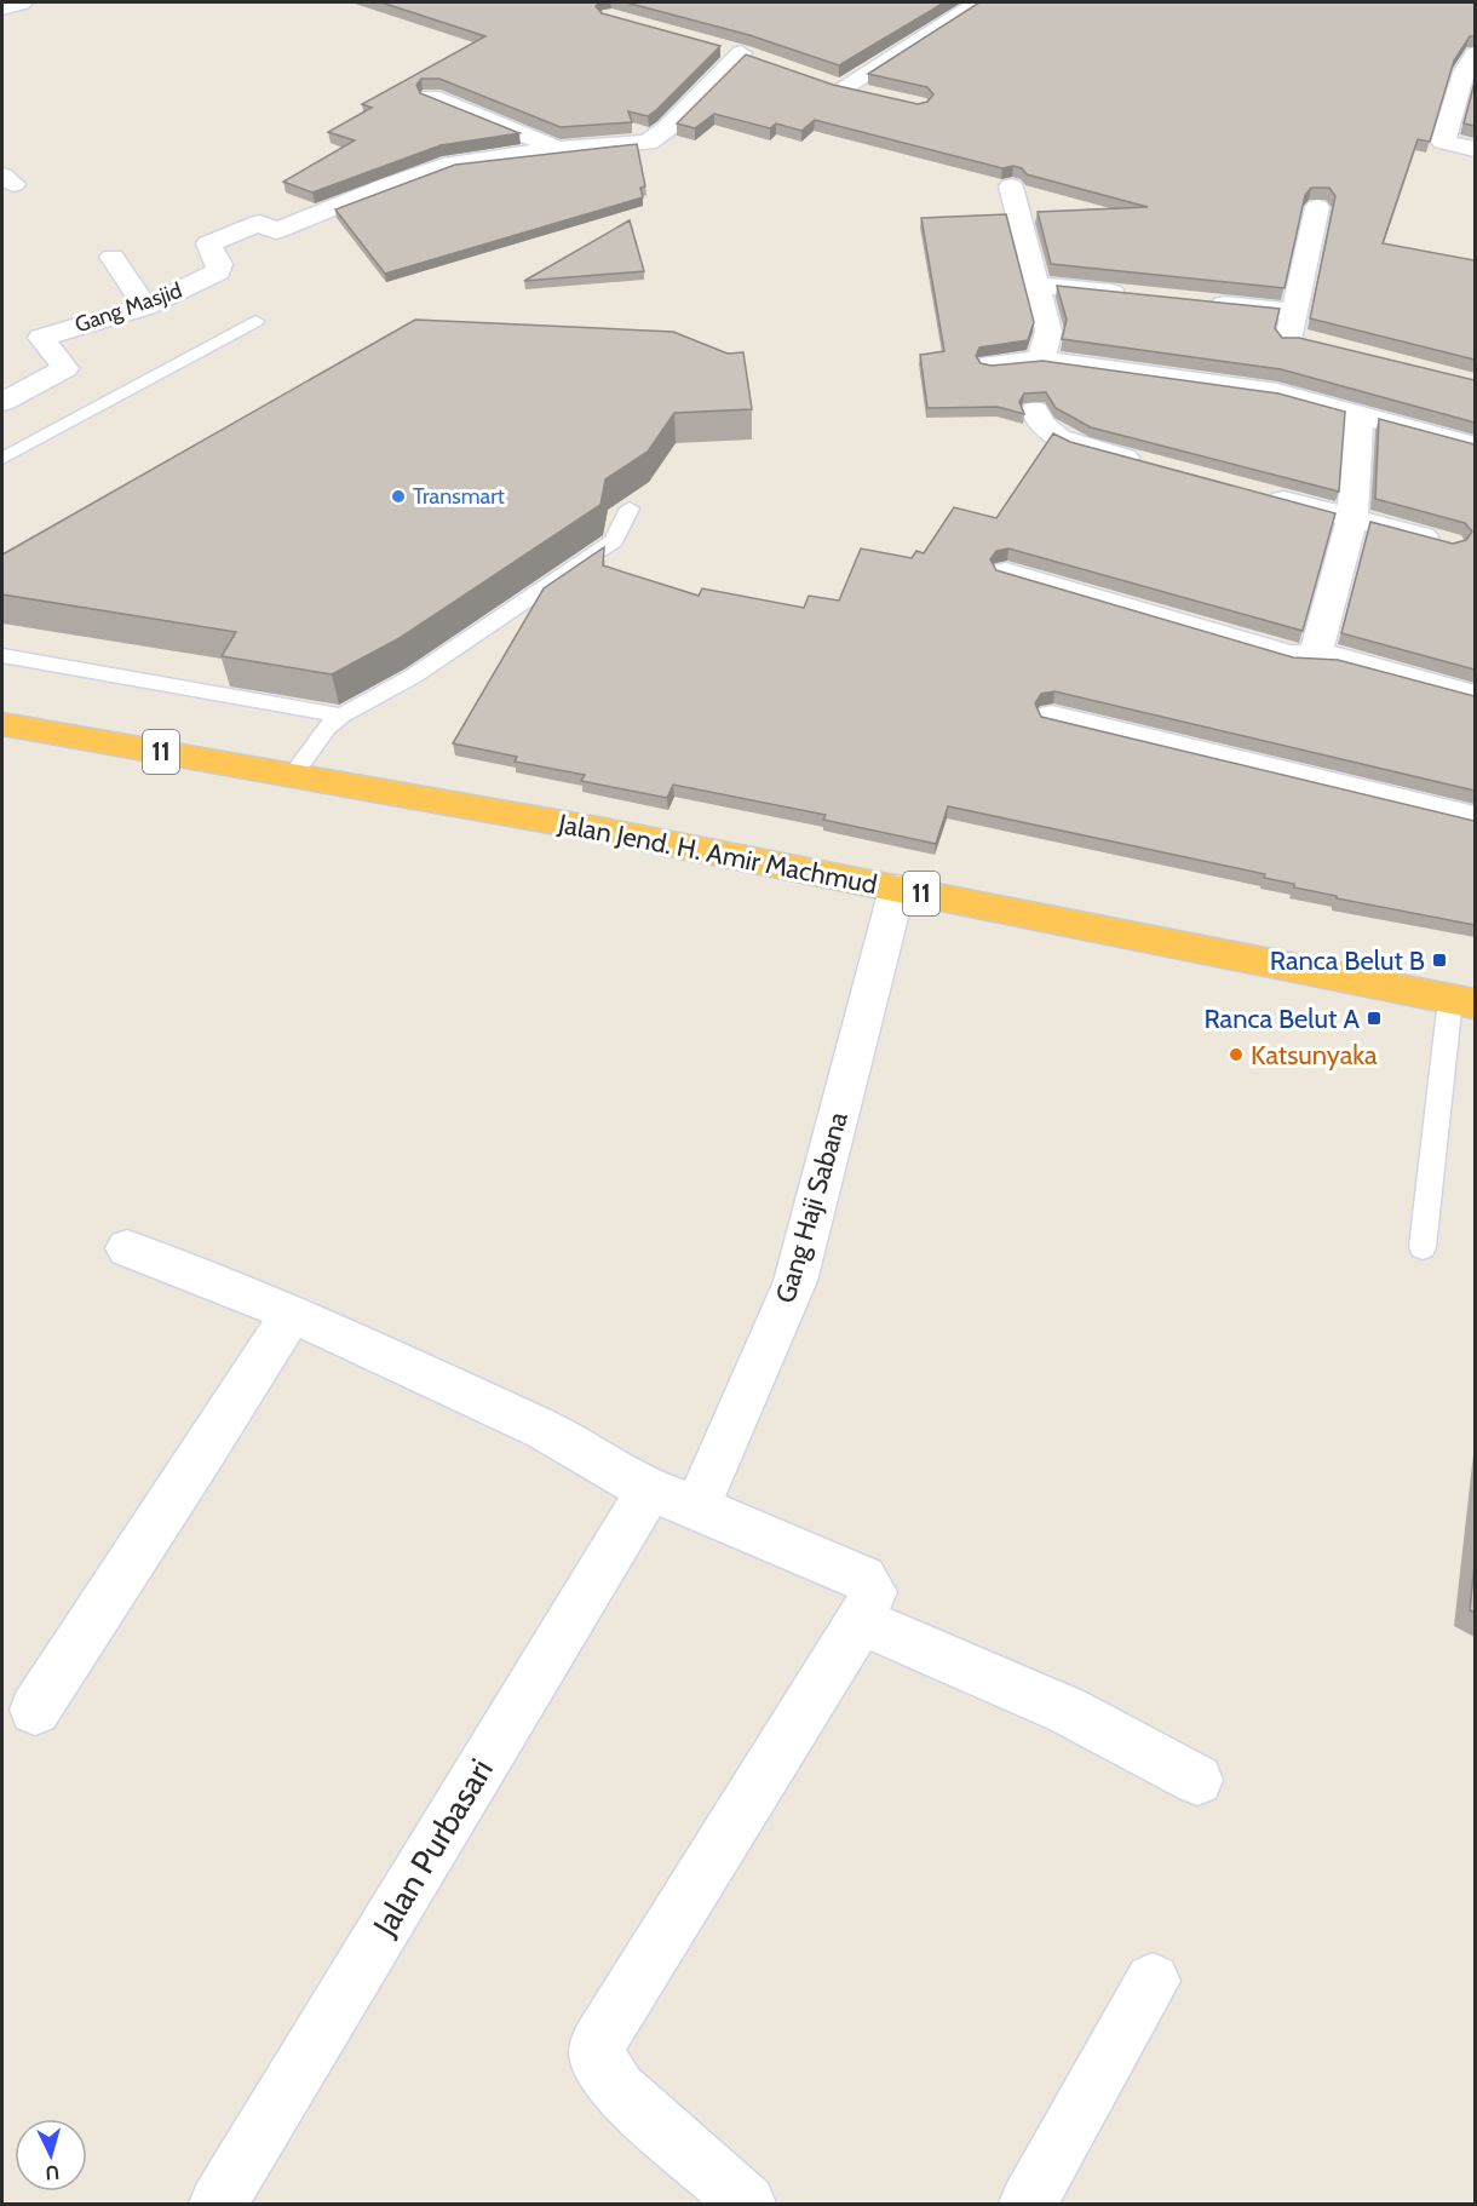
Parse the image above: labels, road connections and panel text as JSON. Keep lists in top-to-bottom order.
{
  "streets": {
    "highway": ["11", "Jalan Jend. H. Amir Machmud"],
    "street": ["Gang Masjid", "Gang Haji Sabana", "Jalan Purbasari"]
  },
  "crossings": [
    ["Jalan Jend. H. Amir Machmud", "Gang Haji Sabana"]
  ],
  "places": {
    "other": ["Transmart", "Katsunyaka"],
    "transit": ["Ranca Belut B", "Ranca Belut A"]
  },
  "north": "bottom"
}
